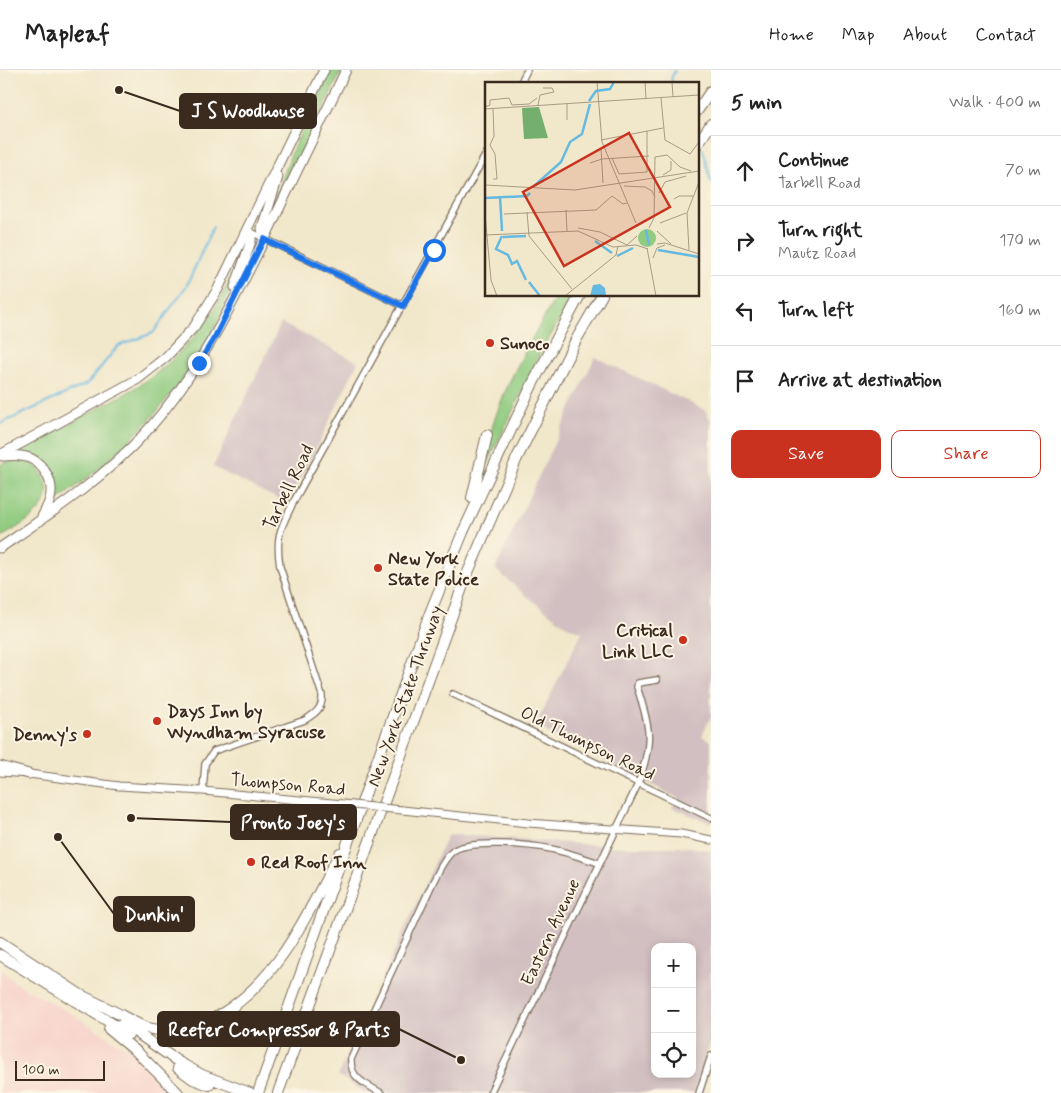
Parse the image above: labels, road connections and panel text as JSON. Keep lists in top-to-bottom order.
{
  "streets": {
    "highway": ["New York State Thruway"],
    "street": [
      "Tarbell Road",
      "Old Thompson Road",
      "Thompson Road",
      "Eastern Avenue"
    ]
  },
  "crossings": [
    ["Tarbell Road", "Thompson Road"],
    ["Old Thompson Road", "Eastern Avenue"],
    ["Thompson Road", "Eastern Avenue"]
  ],
  "places": [
    "J S Woodhouse",
    "Sunoco",
    "New York State Police",
    "Critical Link LLC",
    "Days Inn by Wyndham Syracuse",
    "Denny's",
    "Pronto Joey's",
    "Dunkin'",
    "Red Roof Inn",
    "Reefer Compressor & Parts"
  ],
  "scale_bar": "100 m",
  "page": {
    "header": "Mapleaf",
    "nav": [
      "Home",
      "Map",
      "About",
      "Contact"
    ],
    "heading": ["5 min", "Walk · 400 m"],
    "list": [
      ["Continue", "Tarbell Road", "70 m"],
      ["Turn right", "Mautz Road", "170 m"],
      ["Turn left", "160 m"],
      "Arrive at destination"
    ],
    "buttons": ["Save", "Share"],
    "map_buttons": ["+", "−"],
    "scale": "100 m"
  }
}
